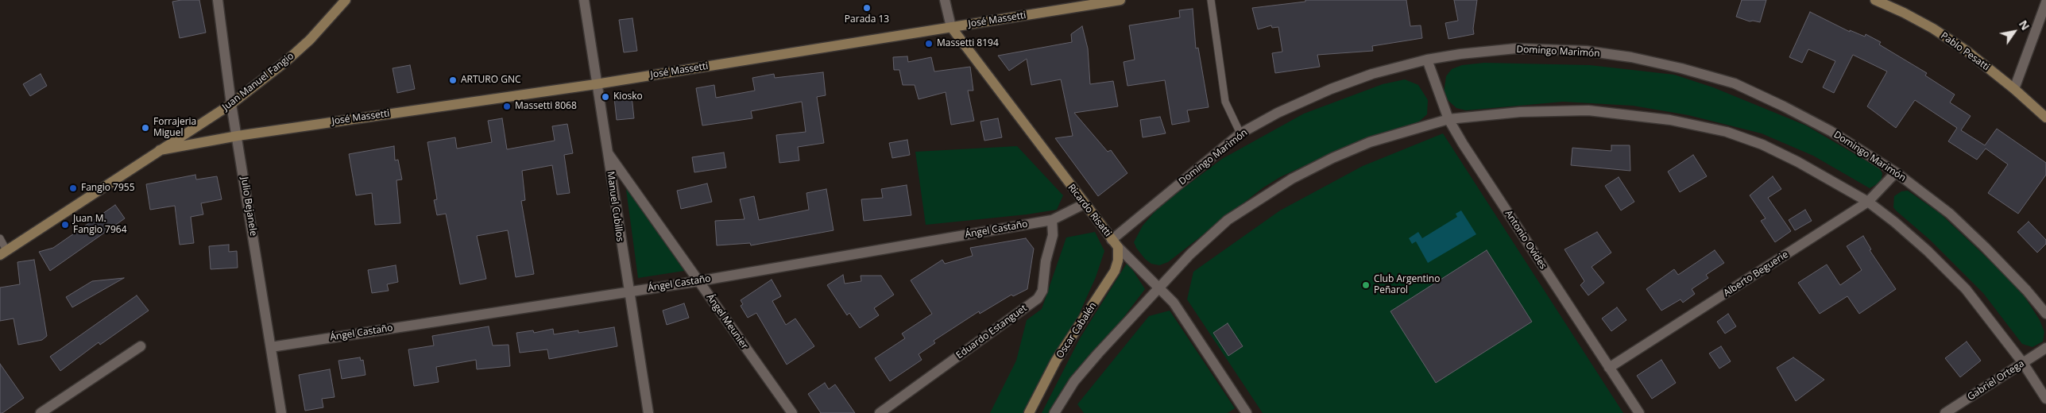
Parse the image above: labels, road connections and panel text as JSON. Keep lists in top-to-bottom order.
{
  "streets": {
    "main road": [
      "José Massetti",
      "Pablo Pesatti",
      "Juan Manuel Fangio",
      "Ricardo Risatti",
      "Oscar Cabalén"
    ],
    "street": [
      "Domingo Marimón",
      "Julio Bejanele",
      "Manuel Cubillos",
      "Ángel Castaño",
      "Antonio Ovides",
      "Alberto Beguerie",
      "Ángel Meunier",
      "Eduardo Estanguet",
      "Gabriel Ortega"
    ]
  },
  "crossings": [
    ["José Massetti", "Juan Manuel Fangio"],
    ["José Massetti", "Julio Bejanele"],
    ["José Massetti", "Manuel Cubillos"],
    ["José Massetti", "Ricardo Risatti"],
    ["Domingo Marimón", "Ricardo Risatti"],
    ["Domingo Marimón", "Antonio Ovides"],
    ["Domingo Marimón", "Alberto Beguerie"],
    ["Domingo Marimón", "Oscar Cabalén"],
    ["Juan Manuel Fangio", "Julio Bejanele"],
    ["Julio Bejanele", "Ángel Castaño"],
    ["Manuel Cubillos", "Ángel Castaño"],
    ["Manuel Cubillos", "Ángel Meunier"],
    ["Ricardo Risatti", "Ángel Castaño"],
    ["Ricardo Risatti", "Oscar Cabalén"],
    ["Ángel Castaño", "Ángel Meunier"],
    ["Ángel Castaño", "Eduardo Estanguet"],
    ["Antonio Ovides", "Alberto Beguerie"]
  ],
  "places": [
    "Parada 13",
    "Massetti 8194",
    "ARTURO GNC",
    "Kiosko",
    "Massetti 8068",
    "Forrajeria Miguel",
    "Fangio 7955",
    "Juan M. Fangio 7964",
    "Club Argentino Peñarol"
  ],
  "north": "top right"
}
